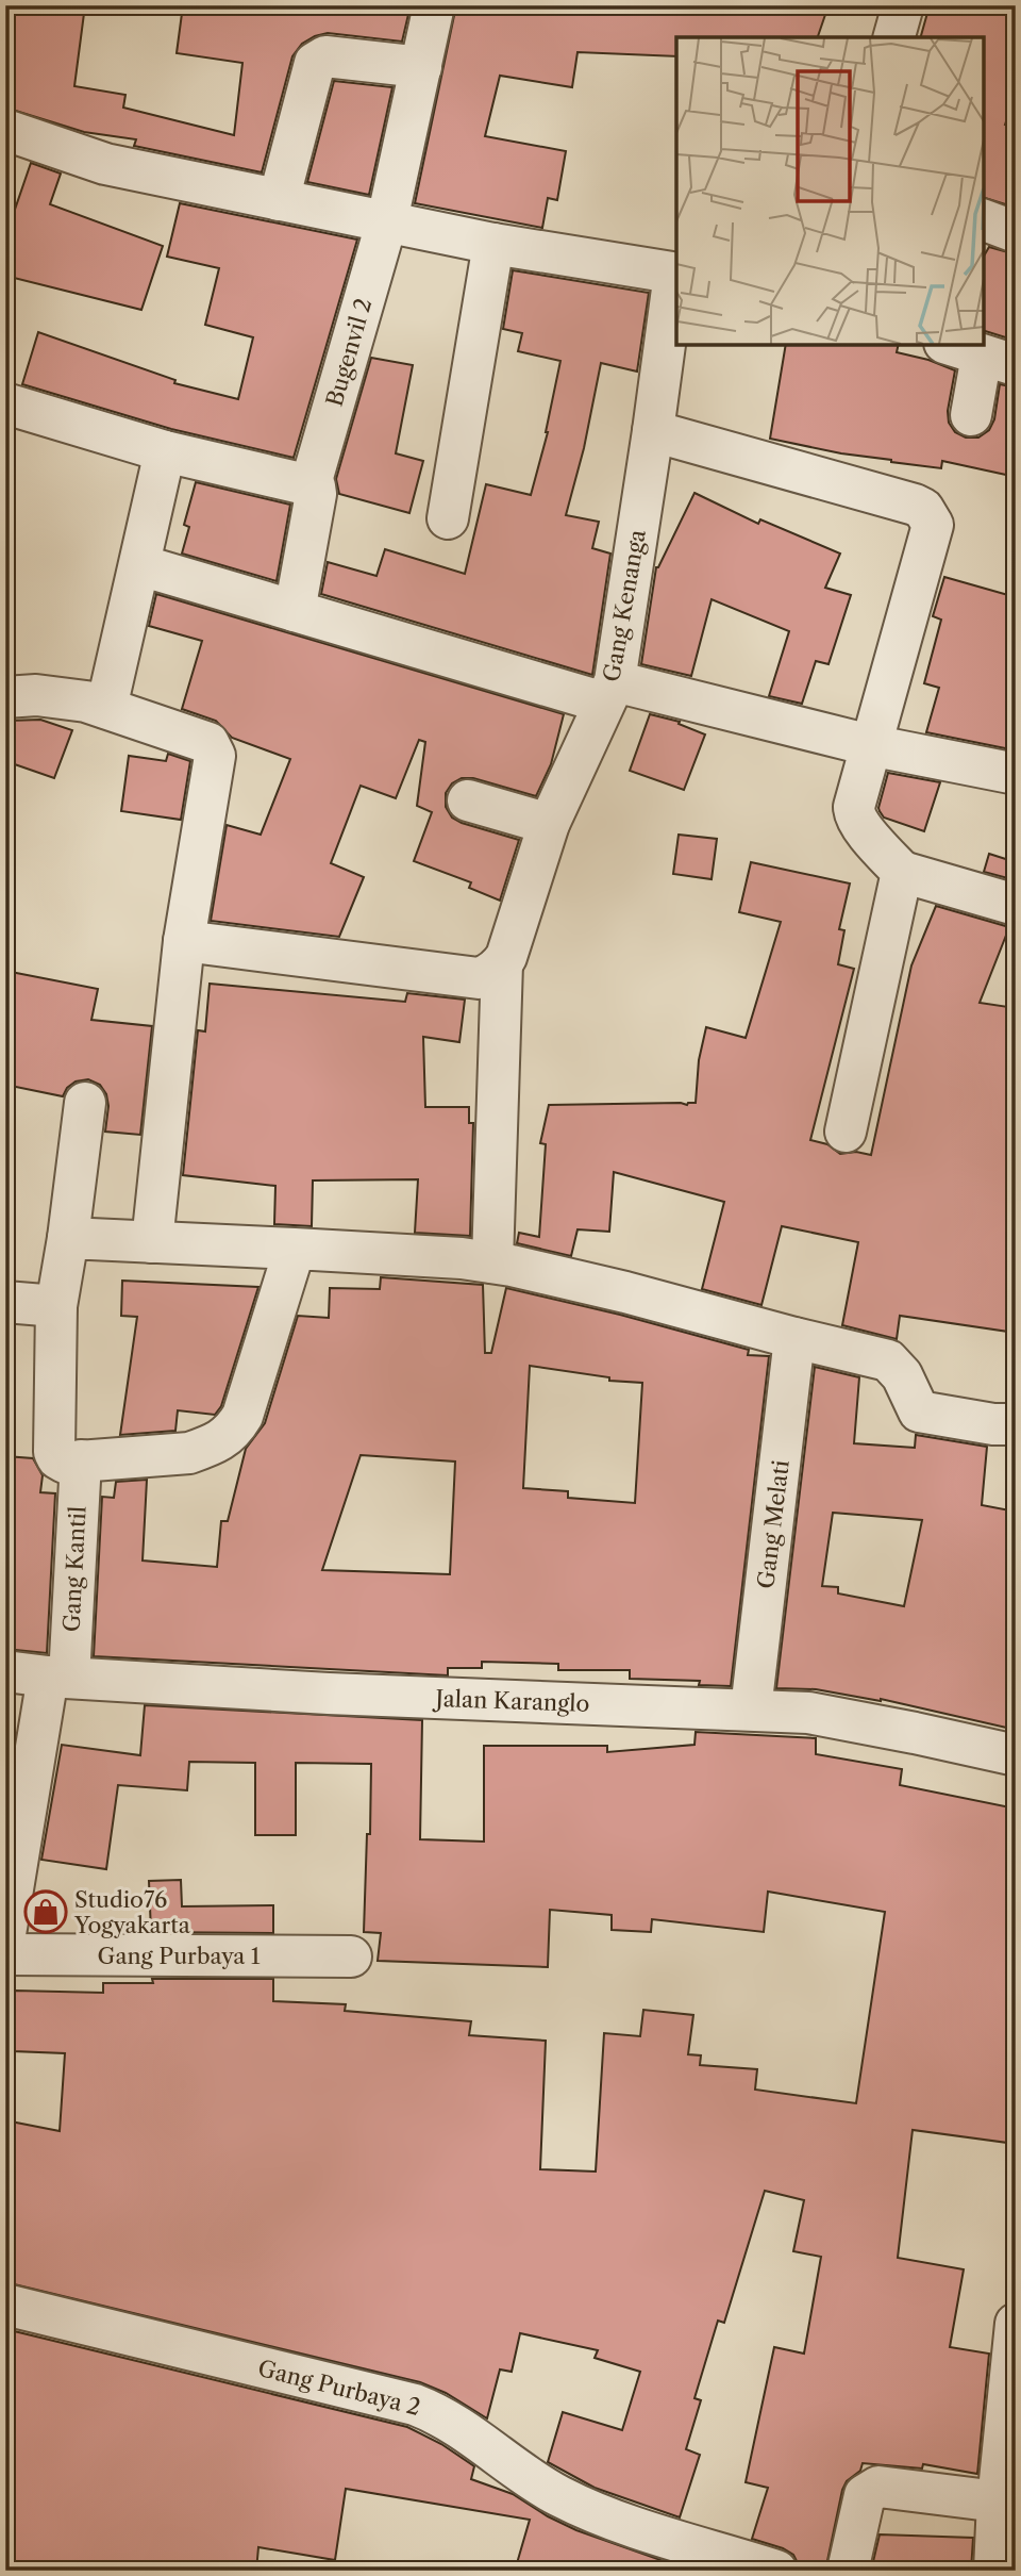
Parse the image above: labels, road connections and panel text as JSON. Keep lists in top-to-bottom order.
{
  "streets": {
    "street": [
      "Bugenvil 2",
      "Gang Kenanga",
      "Gang Melati",
      "Gang Kantil",
      "Jalan Karanglo",
      "Gang Purbaya 1",
      "Gang Purbaya 2"
    ]
  },
  "crossings": [
    ["Gang Melati", "Jalan Karanglo"],
    ["Gang Kantil", "Jalan Karanglo"]
  ],
  "places": {
    "shop": ["Studio76 Yogyakarta"]
  }
}
